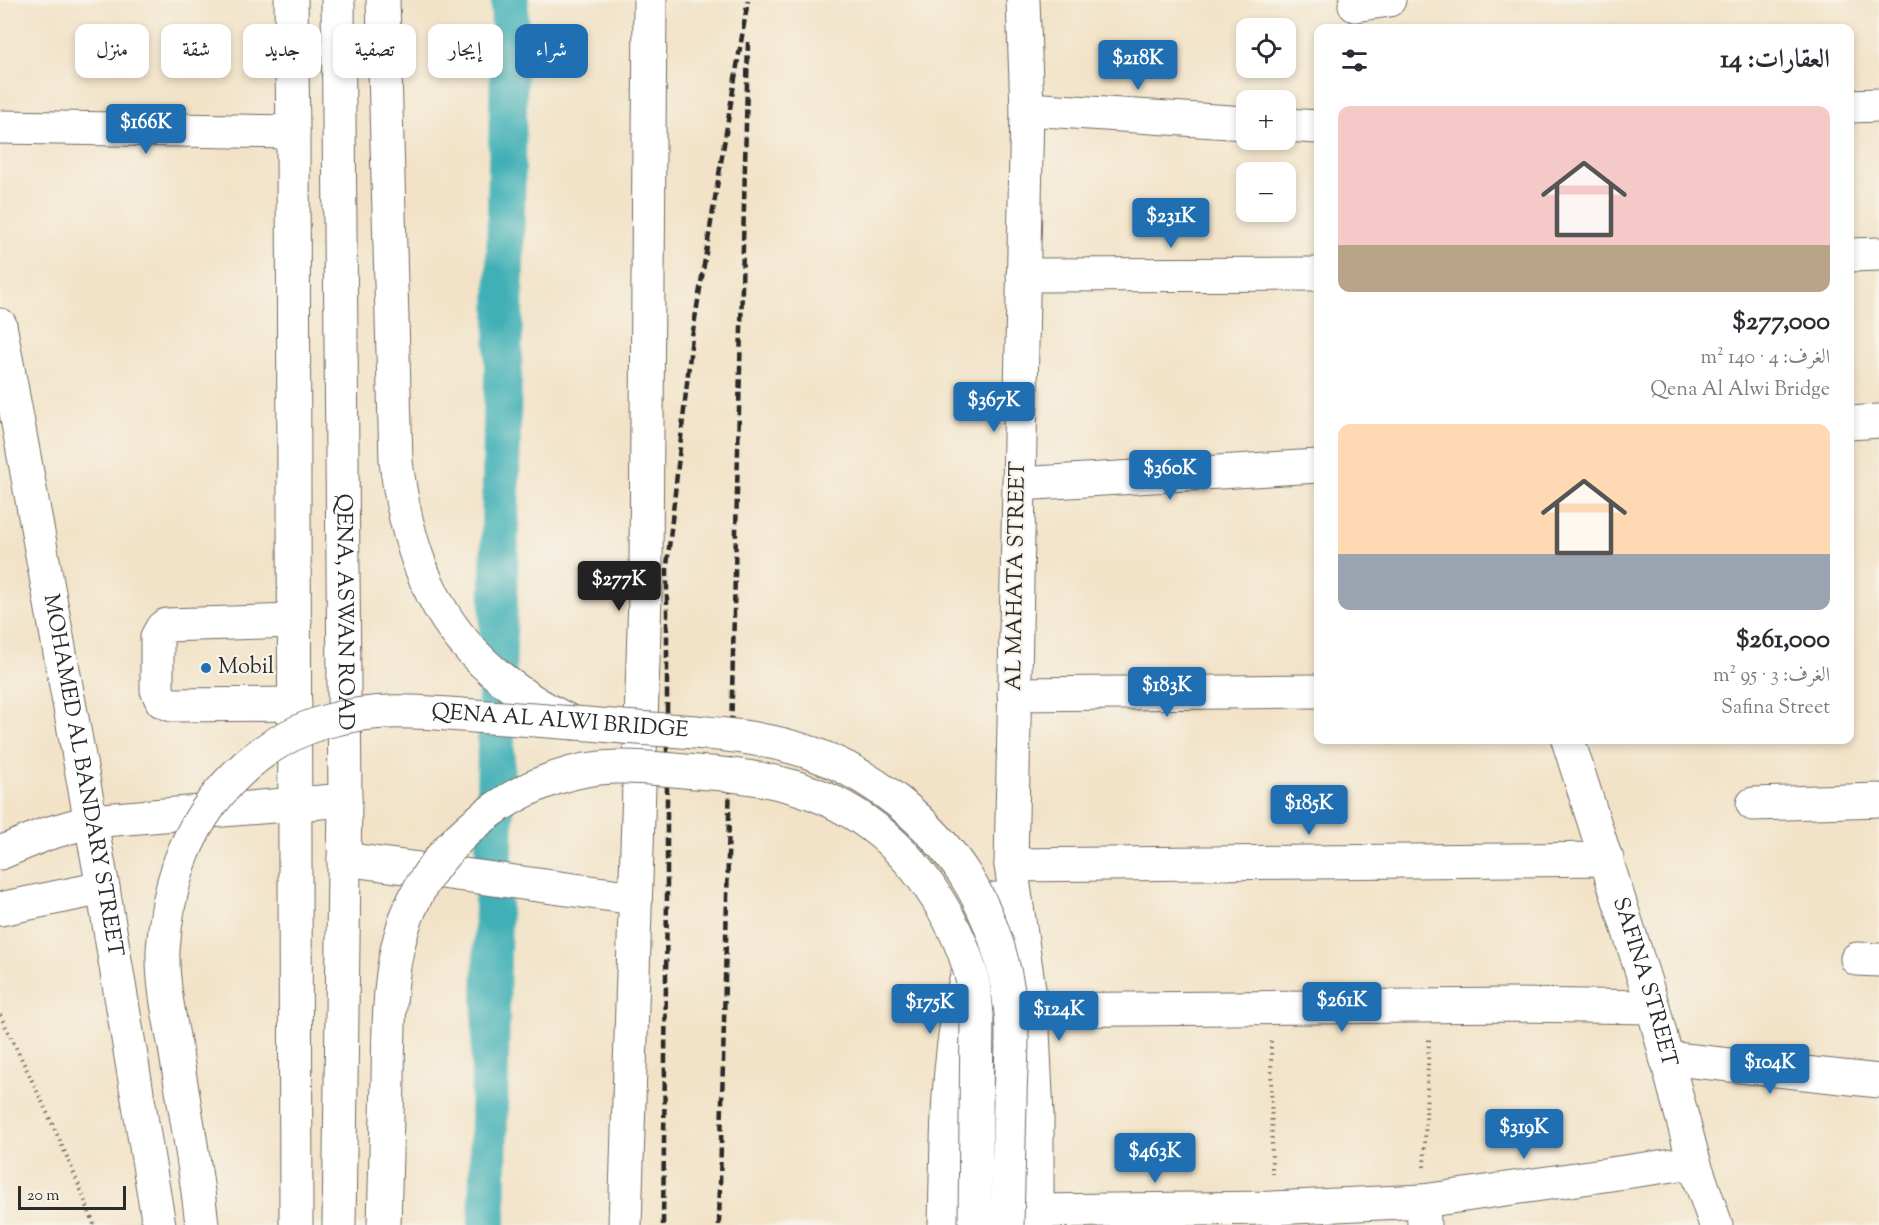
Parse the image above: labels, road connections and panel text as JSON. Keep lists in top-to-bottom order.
{
  "streets": {
    "main road": [
      "AL MAHATA STREET",
      "QENA, ASWAN ROAD",
      "QENA AL ALWI BRIDGE",
      "MOHAMED AL BANDARY STREET",
      "SAFINA STREET"
    ]
  },
  "places": ["Mobil"],
  "scale_bar": "20 m",
  "page": {
    "map_buttons": ["+", "−"],
    "chip": [
      "شراء",
      "إيجار",
      "تصفية",
      "جديد",
      "شقة",
      "منزل"
    ],
    "heading": "العقارات: 14",
    "price": [
      "$218K",
      "$166K",
      "$231K",
      "$367K",
      "$360K",
      "$277K",
      "$183K",
      "$185K",
      "$261K",
      "$175K",
      "$124K",
      "$104K",
      "$319K",
      "$463K"
    ],
    "list": [
      {
        "name": "$277,000",
        "note": "الغرف: 4 · 140 m² · Qena Al Alwi Bridge"
      },
      {
        "name": "$261,000",
        "note": "الغرف: 3 · 95 m² · Safina Street"
      }
    ],
    "scale": "20 m"
  }
}
